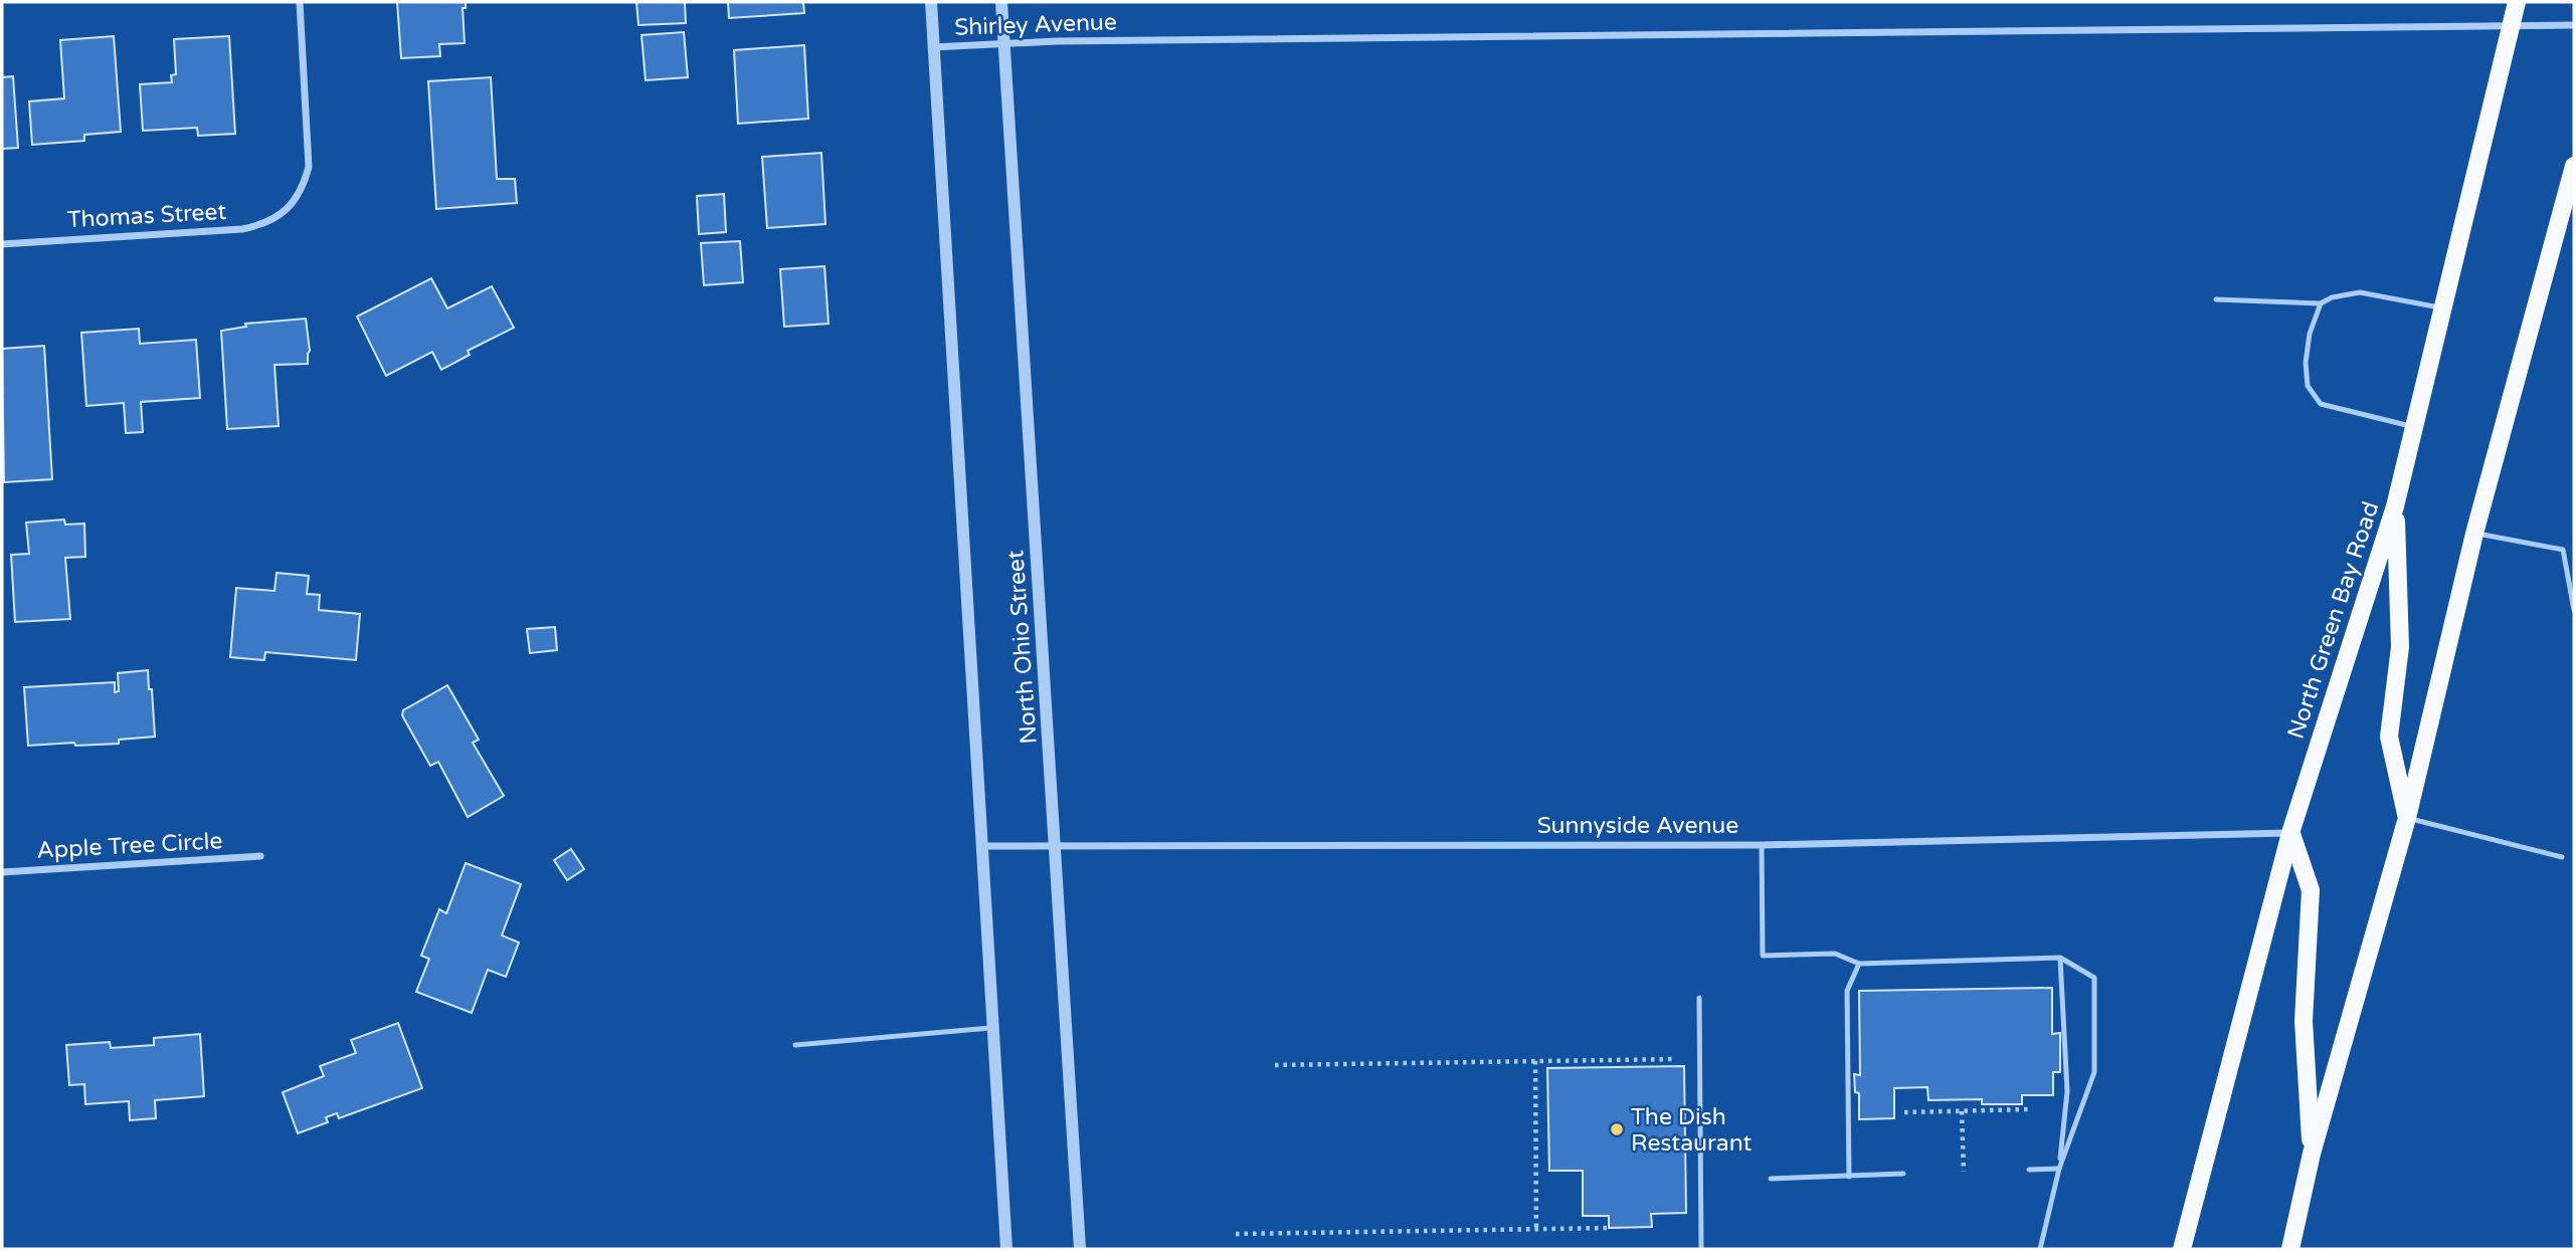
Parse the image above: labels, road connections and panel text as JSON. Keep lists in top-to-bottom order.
{
  "streets": {
    "main road": ["North Green Bay Road"],
    "street": [
      "Shirley Avenue",
      "Thomas Street",
      "North Ohio Street",
      "Sunnyside Avenue",
      "Apple Tree Circle"
    ]
  },
  "crossings": [
    ["Shirley Avenue", "North Green Bay Road"],
    ["Shirley Avenue", "North Ohio Street"],
    ["North Green Bay Road", "Sunnyside Avenue"],
    ["North Ohio Street", "Sunnyside Avenue"]
  ],
  "places": ["The Dish Restaurant"]
}
